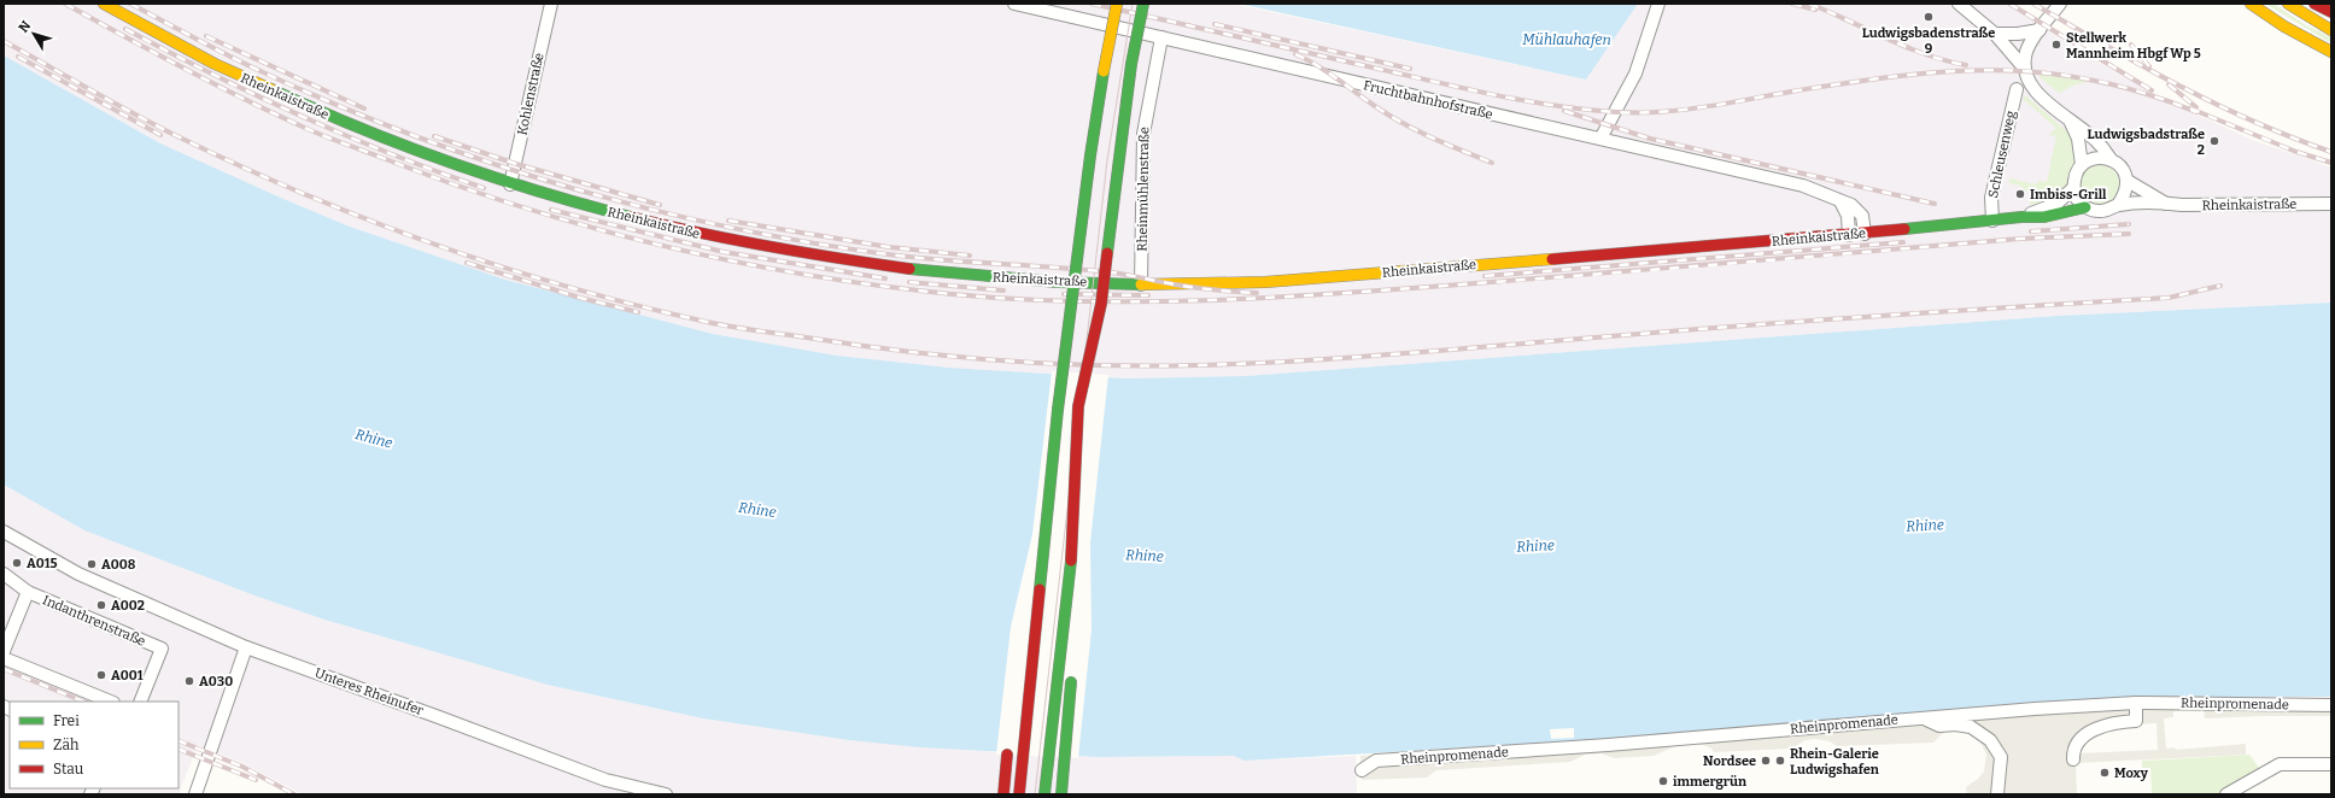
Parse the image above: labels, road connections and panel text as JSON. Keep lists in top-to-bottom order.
{
  "streets": {
    "main road": ["Rheinkaistraße"],
    "street": [
      "Kohlenstraße",
      "Fruchtbahnhofstraße",
      "Schleusenweg",
      "Rheinmühlenstraße",
      "Indanthrenstraße",
      "Unteres Rheinufer",
      "Rheinpromenade"
    ]
  },
  "crossings": [
    ["Kohlenstraße", "Rheinkaistraße"],
    ["Rheinkaistraße", "Fruchtbahnhofstraße"],
    ["Rheinkaistraße", "Schleusenweg"],
    ["Rheinkaistraße", "Rheinmühlenstraße"],
    ["Fruchtbahnhofstraße", "Rheinmühlenstraße"]
  ],
  "water": ["Mühlauhafen", "Rhine"],
  "places": [
    "Ludwigsbadenstraße 9",
    "Stellwerk Mannheim Hbgf Wp 5",
    "Ludwigsbadstraße 2",
    "Imbiss-Grill",
    "A015",
    "A008",
    "A002",
    "A001",
    "A030",
    "Nordsee",
    "Rhein-Galerie Ludwigshafen",
    "Moxy",
    "immergrün"
  ],
  "legend": ["Frei", "Zäh", "Stau"],
  "north": "top left"
}
